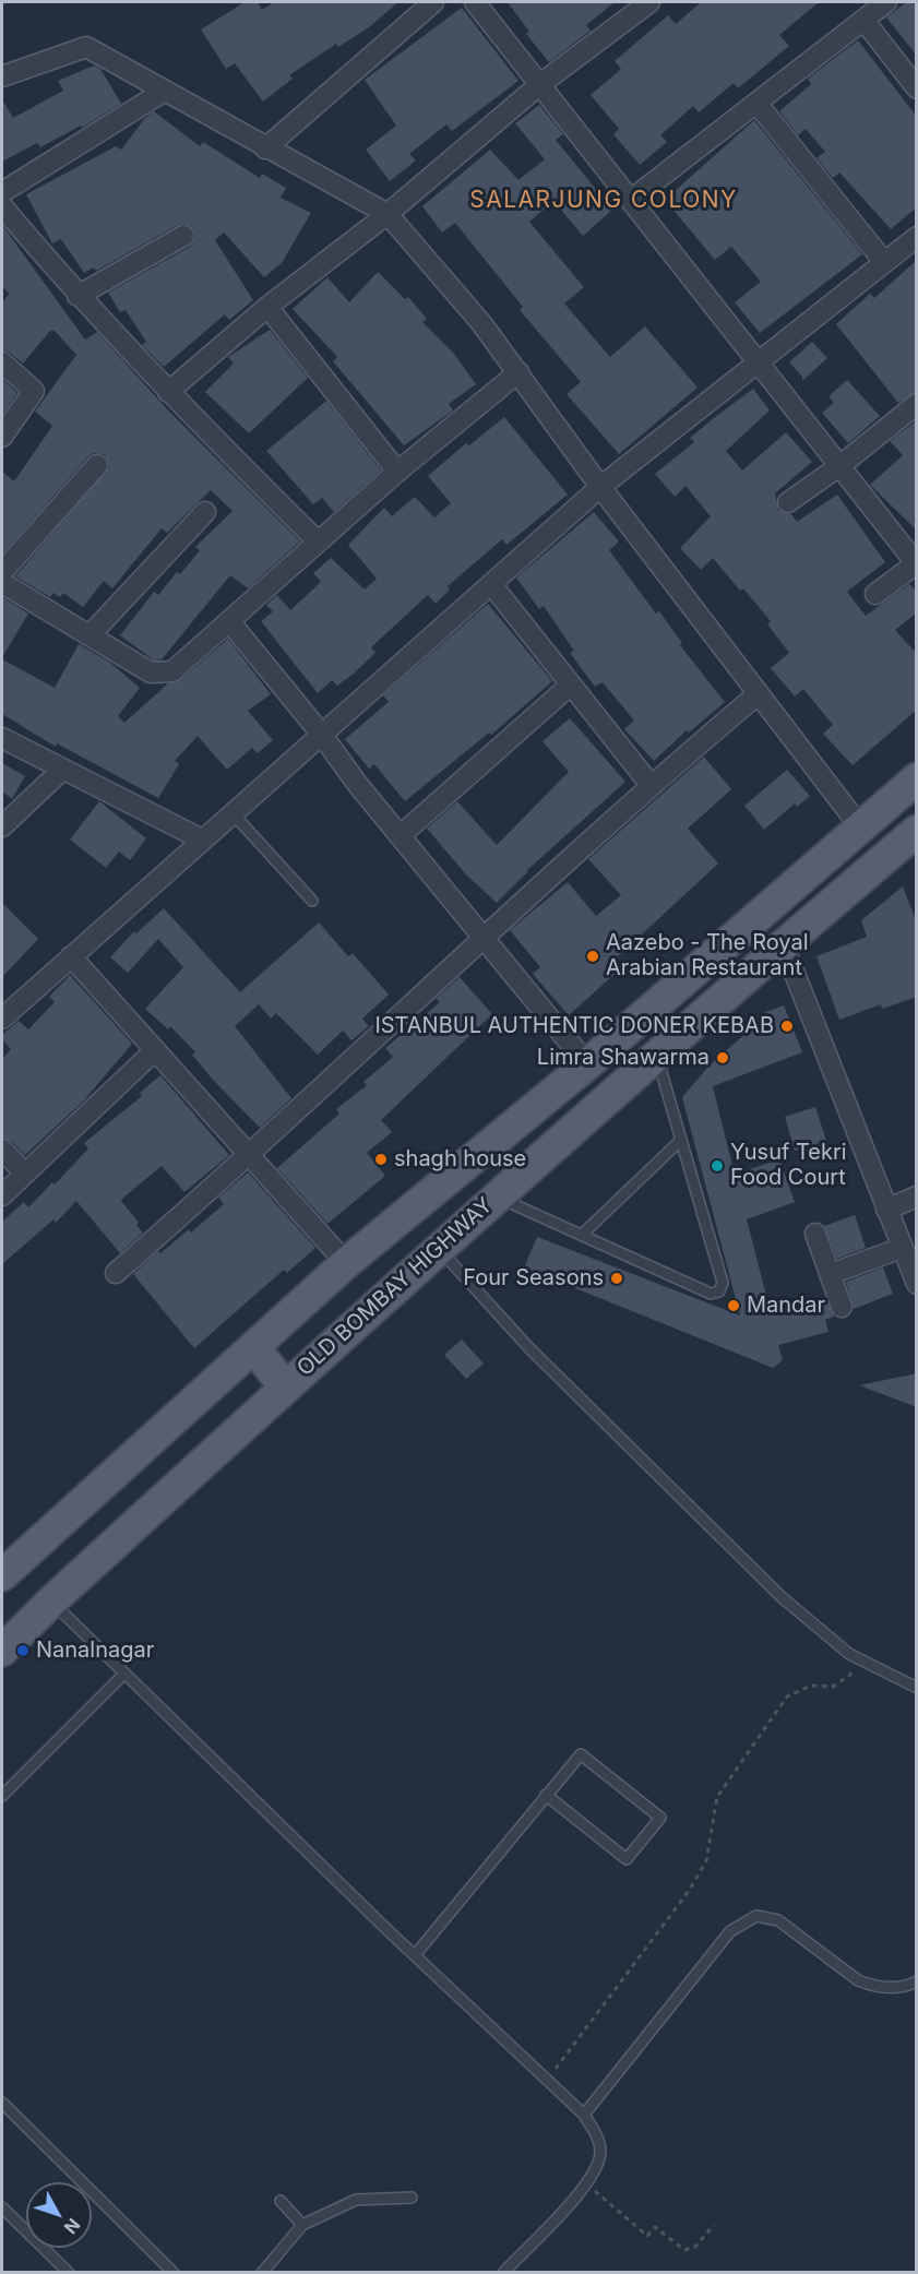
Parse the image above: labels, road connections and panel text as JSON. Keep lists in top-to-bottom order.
{
  "streets": {
    "main road": ["OLD BOMBAY HIGHWAY"]
  },
  "districts": ["SALARJUNG COLONY"],
  "places": [
    "Aazebo - The Royal Arabian Restaurant",
    "ISTANBUL AUTHENTIC DONER KEBAB",
    "Limra Shawarma",
    "shagh house",
    "Yusuf Tekri Food Court",
    "Four Seasons",
    "Mandar",
    "Nanalnagar"
  ],
  "north": "bottom right"
}
